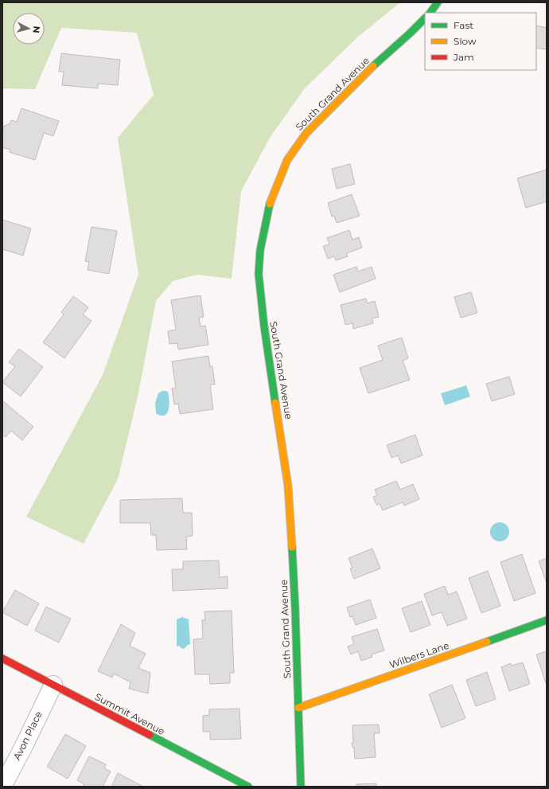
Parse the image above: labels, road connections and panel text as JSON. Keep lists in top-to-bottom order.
{
  "streets": {
    "main road": ["South Grand Avenue", "Wilbers Lane", "Summit Avenue"],
    "street": ["Avon Place"]
  },
  "crossings": [
    ["South Grand Avenue", "Wilbers Lane"],
    ["Summit Avenue", "Avon Place"]
  ],
  "legend": ["Fast", "Slow", "Jam"],
  "north": "right"
}
